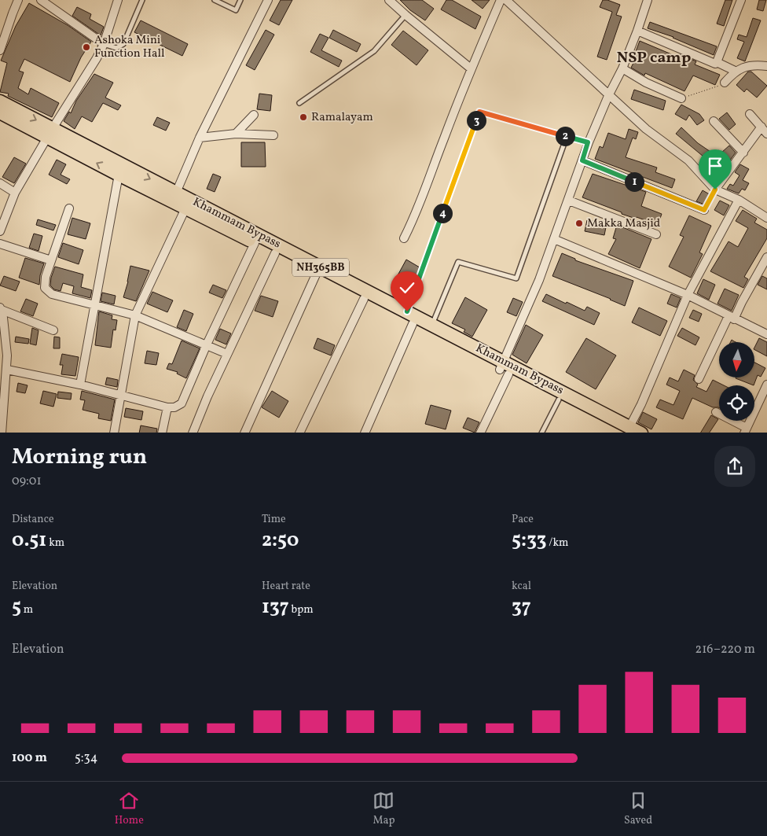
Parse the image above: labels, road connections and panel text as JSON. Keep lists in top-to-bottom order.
{
  "streets": {
    "highway": ["Khammam Bypass", "NH365BB"]
  },
  "districts": ["NSP camp"],
  "places": ["Ashoka Mini Function Hall", "Ramalayam", "Makka Masjid"],
  "north": "bottom",
  "page": {
    "pins": [
      "3",
      "2",
      "1",
      "4"
    ],
    "heading": ["Morning run", "09:01"],
    "stats": [
      ["Distance", "0.51 km"],
      ["Time", "2:50"],
      ["Pace", "5:33 /km"],
      ["Elevation", "5 m"],
      ["Heart rate", "137 bpm"],
      ["kcal", "37"]
    ],
    "chart": ["Elevation", "216–220 m"],
    "list": [
      {
        "name": "100 m",
        "note": "5:34"
      }
    ],
    "tabs": ["Home", "Map", "Saved"]
  }
}
